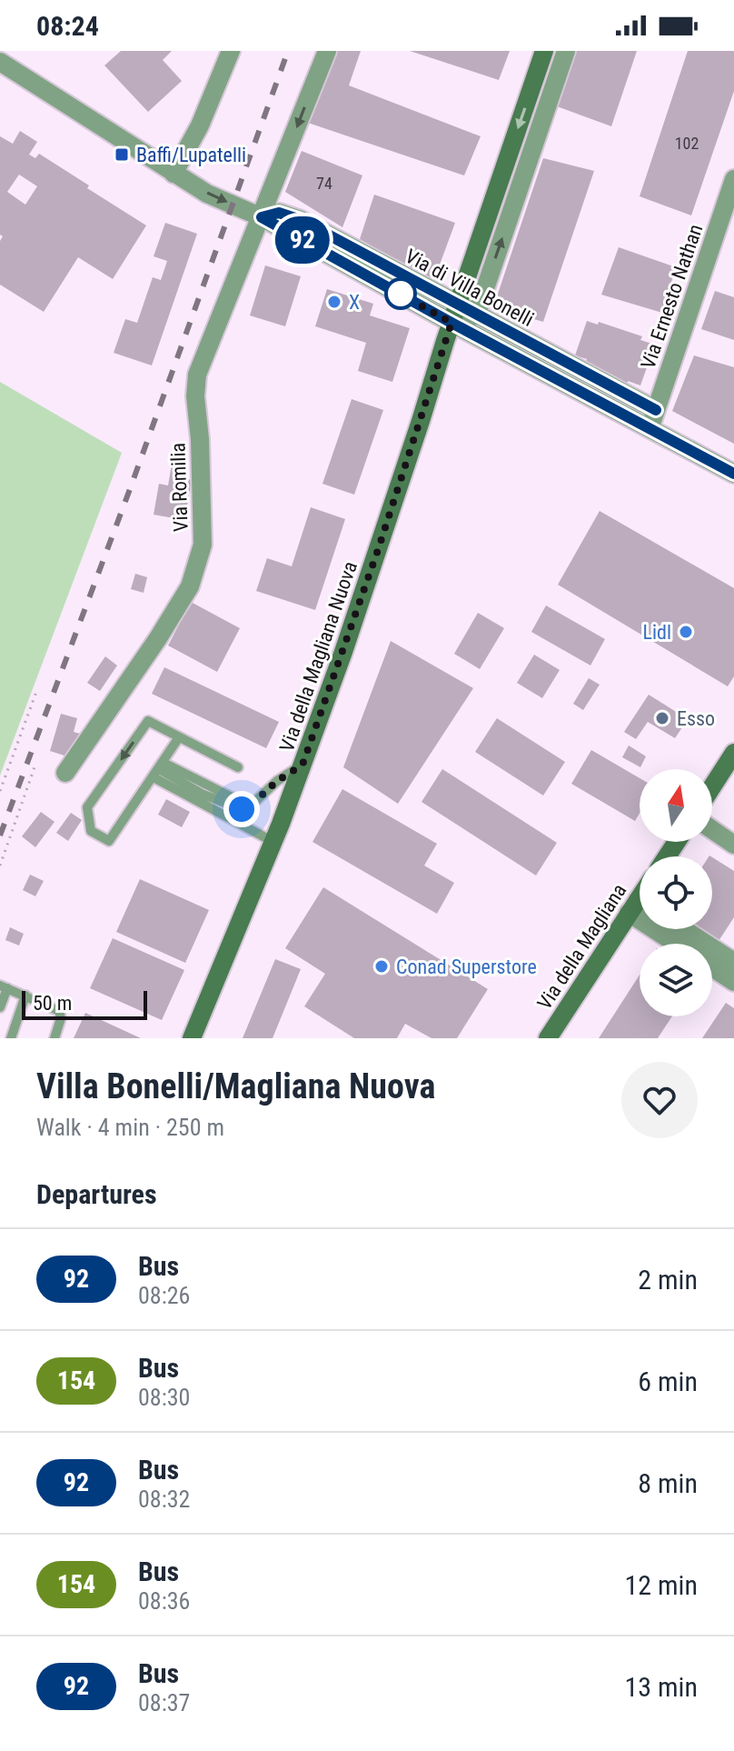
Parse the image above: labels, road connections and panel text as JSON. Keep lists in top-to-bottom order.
{
  "streets": {
    "main road": ["Via della Magliana Nuova", "Via della Magliana"],
    "street": ["Via di Villa Bonelli", "Via Ernesto Nathan", "Via Romilia"]
  },
  "crossings": [
    ["Via di Villa Bonelli", "Via Ernesto Nathan"],
    ["Via di Villa Bonelli", "Via Romilia"],
    ["Via di Villa Bonelli", "Via della Magliana Nuova"]
  ],
  "places": {
    "transit": ["Baffi/Lupatelli"],
    "other": [
      "X",
      "Lidl",
      "Esso",
      "Conad Superstore"
    ]
  },
  "lines": ["bus line 92"],
  "house_numbers": ["102", "74"],
  "scale_bar": "50 m",
  "north": "top",
  "page": {
    "status": "08:24",
    "on_map": "92",
    "scale": "50 m",
    "heading": [
      ["Villa Bonelli/Magliana Nuova", "Walk · 4 min · 250 m"],
      "Departures"
    ],
    "list": [
      {
        "mark": "92",
        "name": "Bus",
        "note": "08:26",
        "value": "2 min"
      },
      {
        "mark": "154",
        "name": "Bus",
        "note": "08:30",
        "value": "6 min"
      },
      {
        "mark": "92",
        "name": "Bus",
        "note": "08:32",
        "value": "8 min"
      },
      {
        "mark": "154",
        "name": "Bus",
        "note": "08:36",
        "value": "12 min"
      },
      {
        "mark": "92",
        "name": "Bus",
        "note": "08:37",
        "value": "13 min"
      }
    ]
  }
}
